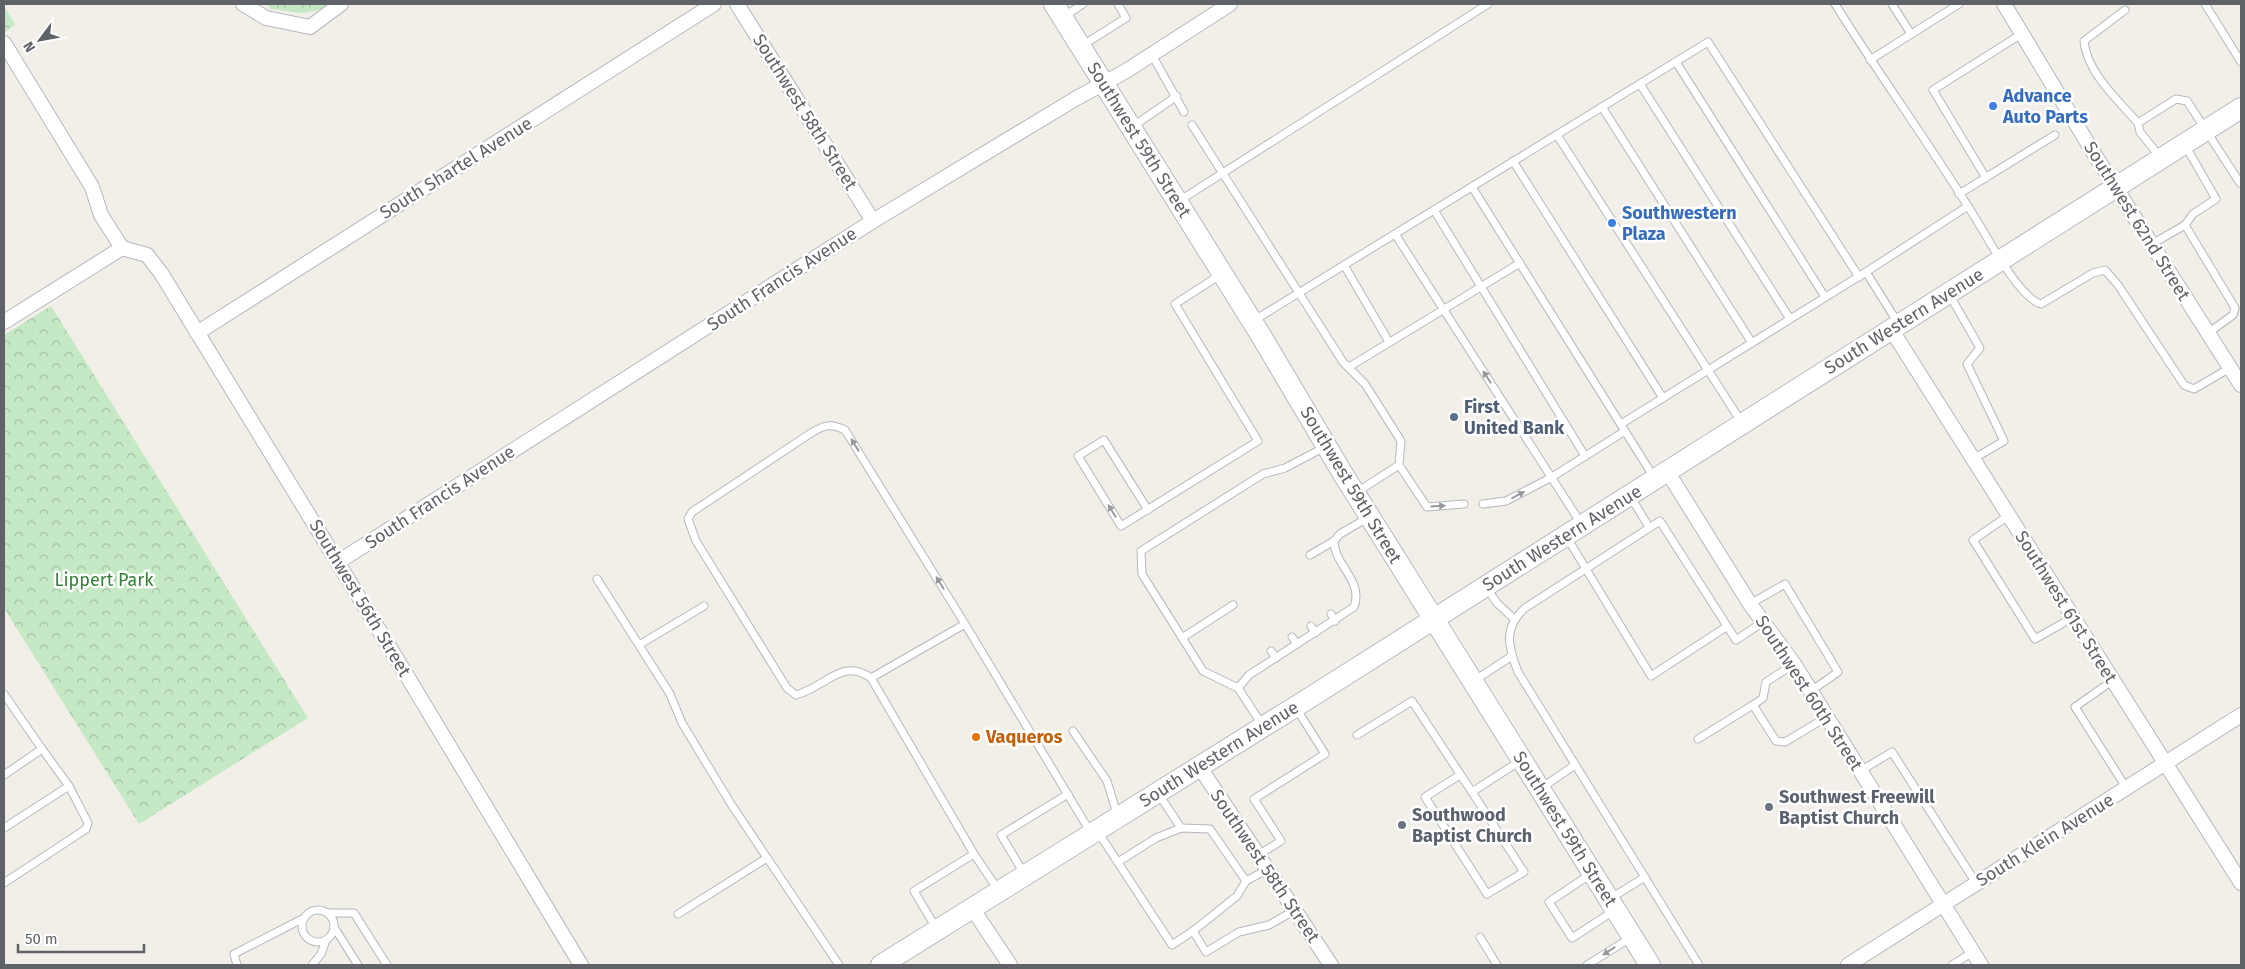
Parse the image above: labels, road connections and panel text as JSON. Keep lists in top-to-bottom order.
{
  "streets": {
    "main road": ["Southwest 59th Street", "South Western Avenue"],
    "street": [
      "Southwest 58th Street",
      "South Shartel Avenue",
      "Southwest 62nd Street",
      "South Francis Avenue",
      "Southwest 56th Street",
      "Southwest 61st Street",
      "Southwest 60th Street",
      "South Klein Avenue"
    ]
  },
  "crossings": [
    ["Southwest 58th Street", "South Francis Avenue"],
    ["Southwest 58th Street", "South Western Avenue"],
    ["Southwest 59th Street", "South Francis Avenue"],
    ["Southwest 59th Street", "South Western Avenue"],
    ["South Shartel Avenue", "Southwest 56th Street"],
    ["Southwest 62nd Street", "South Western Avenue"],
    ["South Francis Avenue", "Southwest 56th Street"],
    ["South Western Avenue", "Southwest 61st Street"],
    ["South Western Avenue", "Southwest 60th Street"],
    ["Southwest 61st Street", "South Klein Avenue"],
    ["Southwest 60th Street", "South Klein Avenue"]
  ],
  "parks": ["Lippert Park"],
  "places": [
    "Advance Auto Parts",
    "Southwestern Plaza",
    "First United Bank",
    "Vaqueros",
    "Southwest Freewill Baptist Church",
    "Southwood Baptist Church"
  ],
  "scale_bar": "50 m",
  "north": "bottom left"
}
